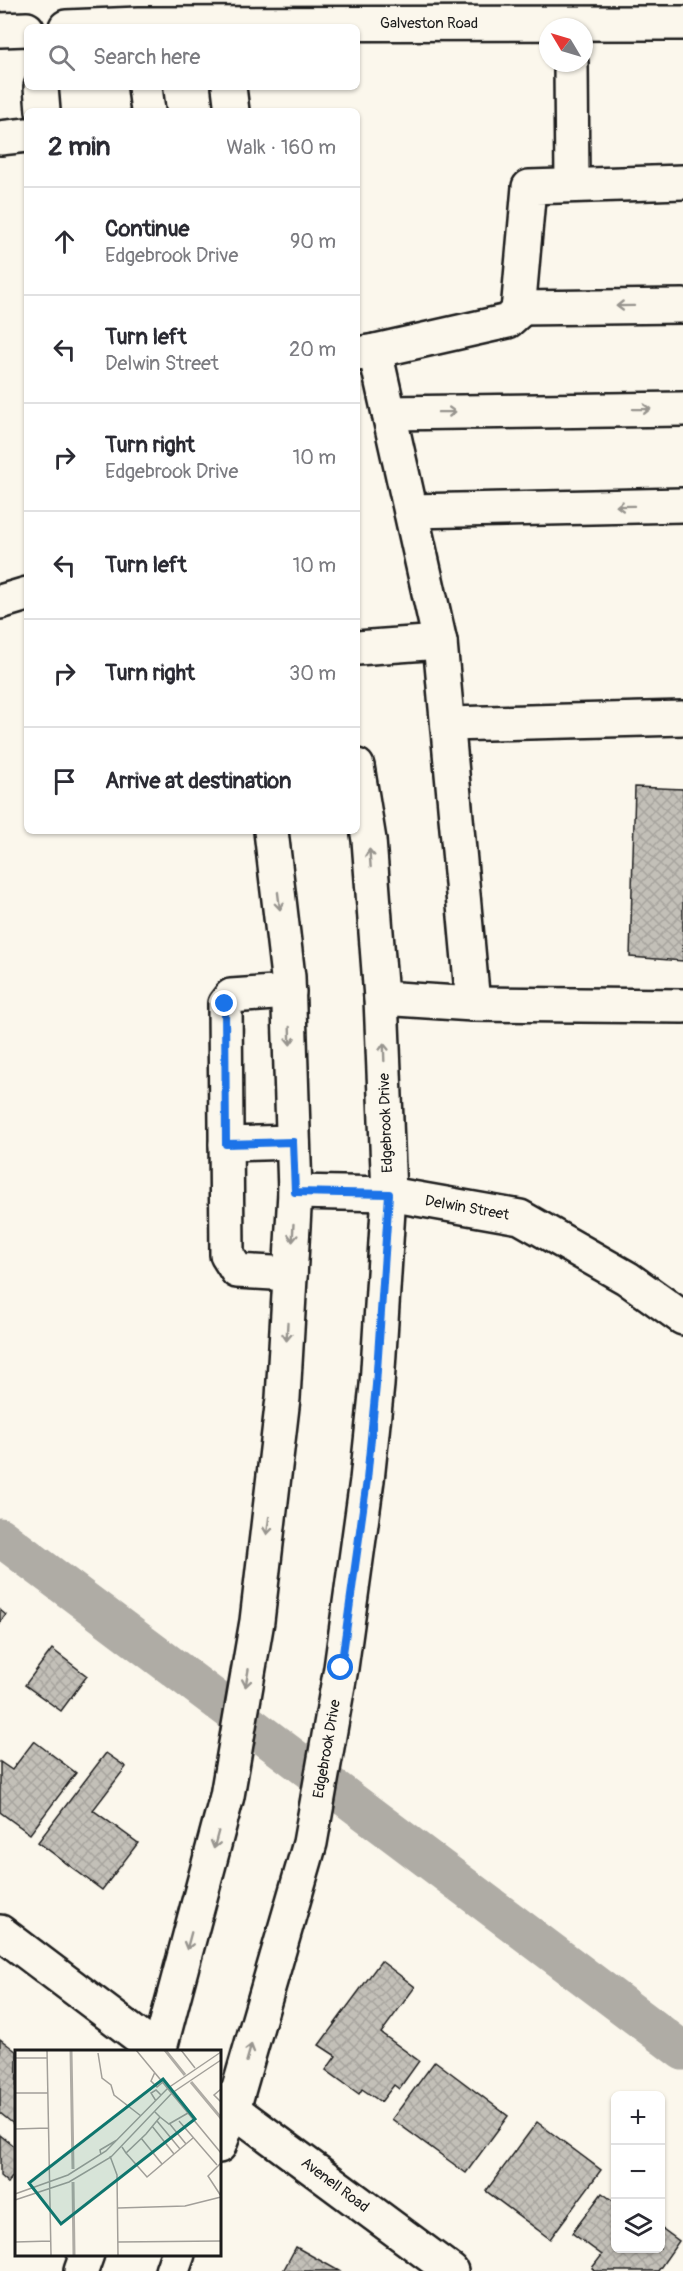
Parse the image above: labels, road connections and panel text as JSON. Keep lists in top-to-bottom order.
{
  "streets": {
    "main road": [
      "Galveston Road",
      "Edgebrook Drive",
      "Delwin Street",
      "Avenell Road"
    ]
  },
  "crossings": [
    ["Edgebrook Drive", "Delwin Street"],
    ["Edgebrook Drive", "Avenell Road"]
  ],
  "north": "top left",
  "page": {
    "search": "Search here",
    "heading": ["2 min", "Walk · 160 m"],
    "list": [
      ["Continue", "Edgebrook Drive", "90 m"],
      ["Turn left", "Delwin Street", "20 m"],
      ["Turn right", "Edgebrook Drive", "10 m"],
      ["Turn left", "10 m"],
      ["Turn right", "30 m"],
      "Arrive at destination"
    ],
    "map_buttons": ["+", "−"]
  }
}
